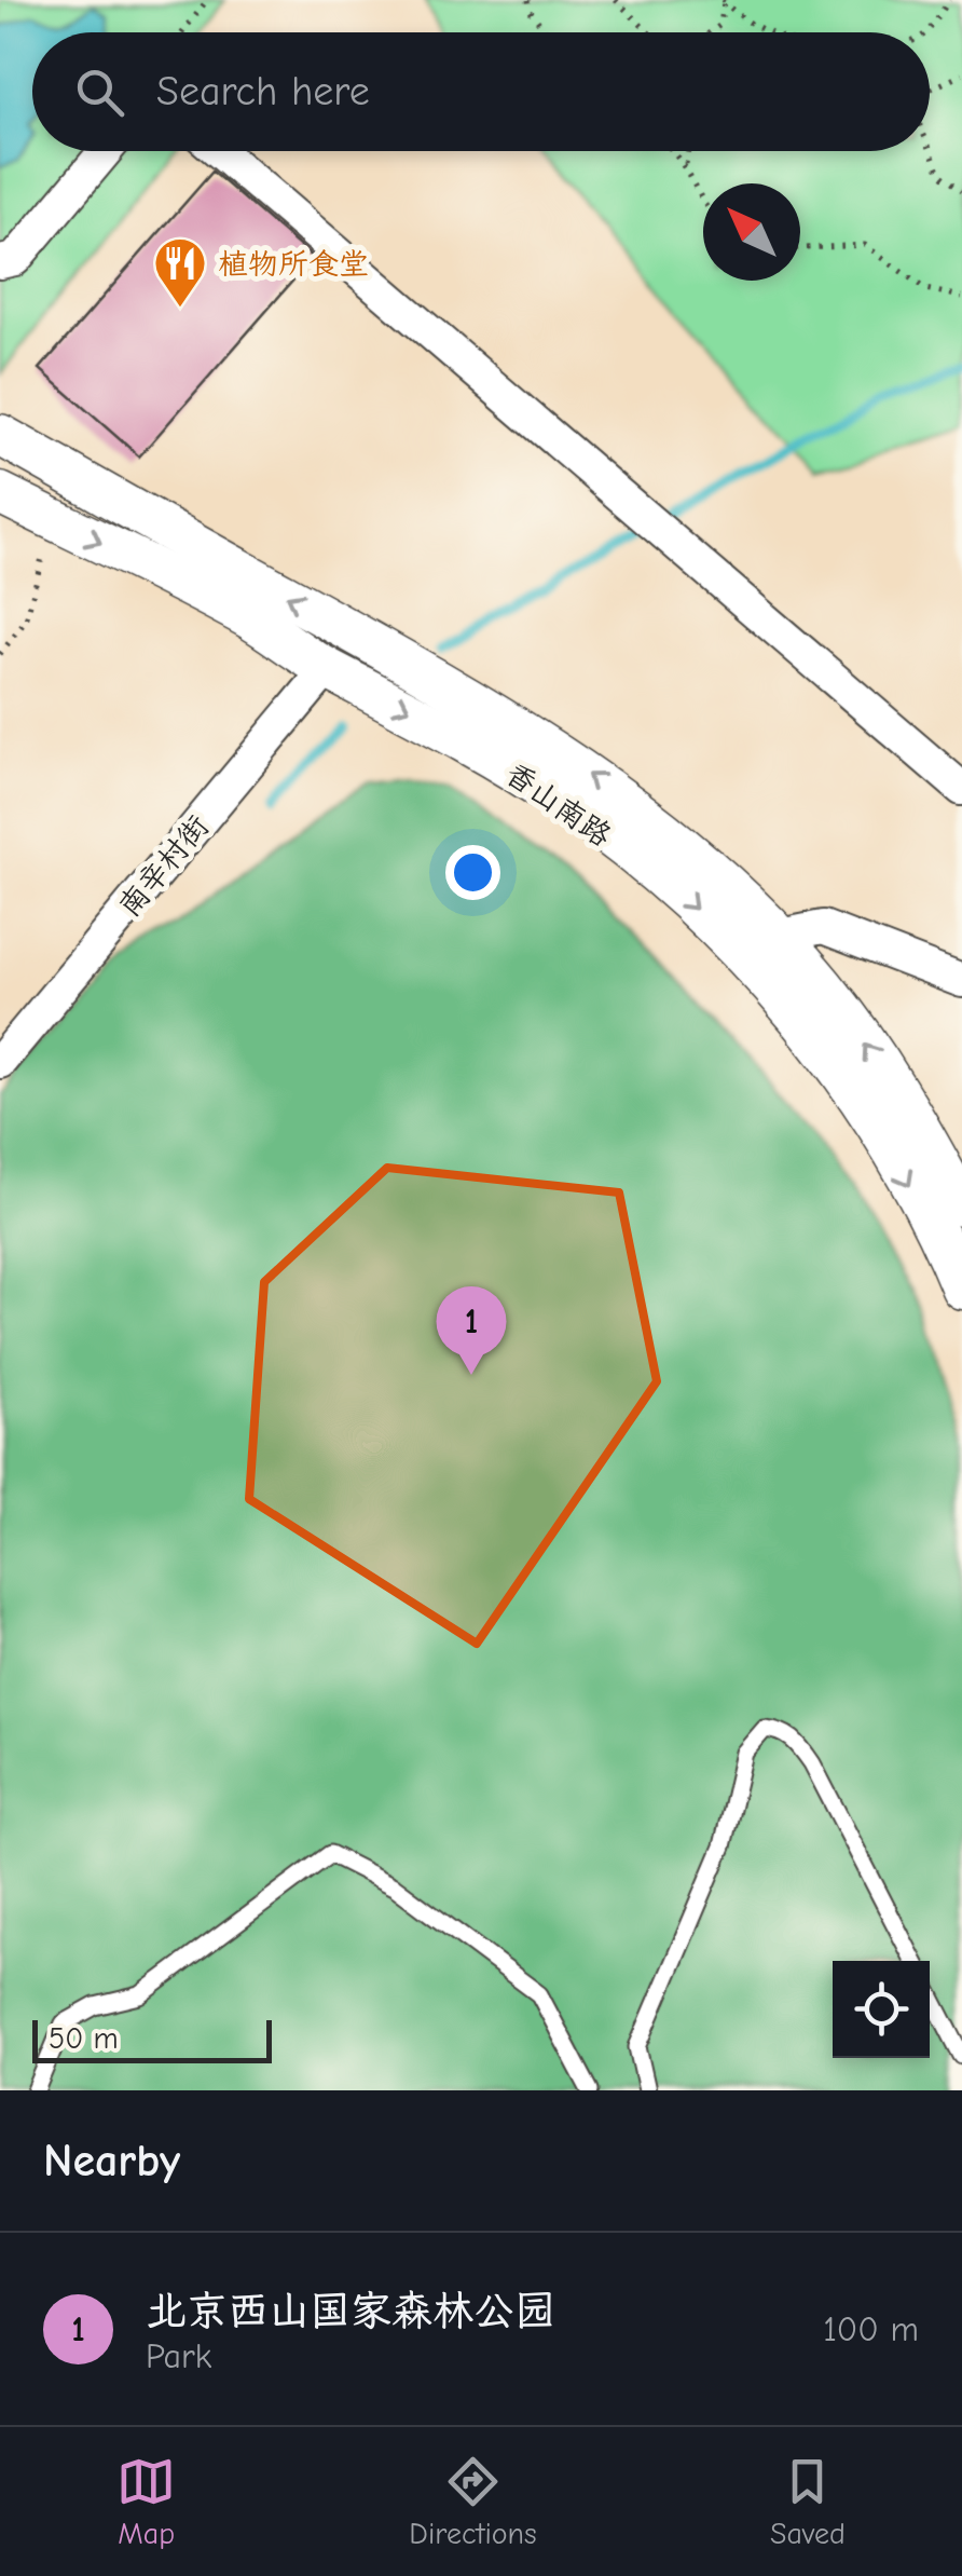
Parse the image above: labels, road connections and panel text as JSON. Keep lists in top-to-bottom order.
{
  "streets": {
    "street": ["香山南路", "南辛村街"]
  },
  "crossings": [
    ["香山南路", "南辛村街"]
  ],
  "places": {
    "restaurant": ["植物所食堂"]
  },
  "scale_bar": "50 m",
  "north": "top left",
  "page": {
    "search": "Search here",
    "pins": "1",
    "scale": "50 m",
    "heading": "Nearby",
    "list": [
      {
        "mark": "1",
        "name": "北京西山国家森林公园",
        "note": "Park",
        "value": "100 m"
      }
    ],
    "nav": ["Map", "Directions", "Saved"]
  }
}
